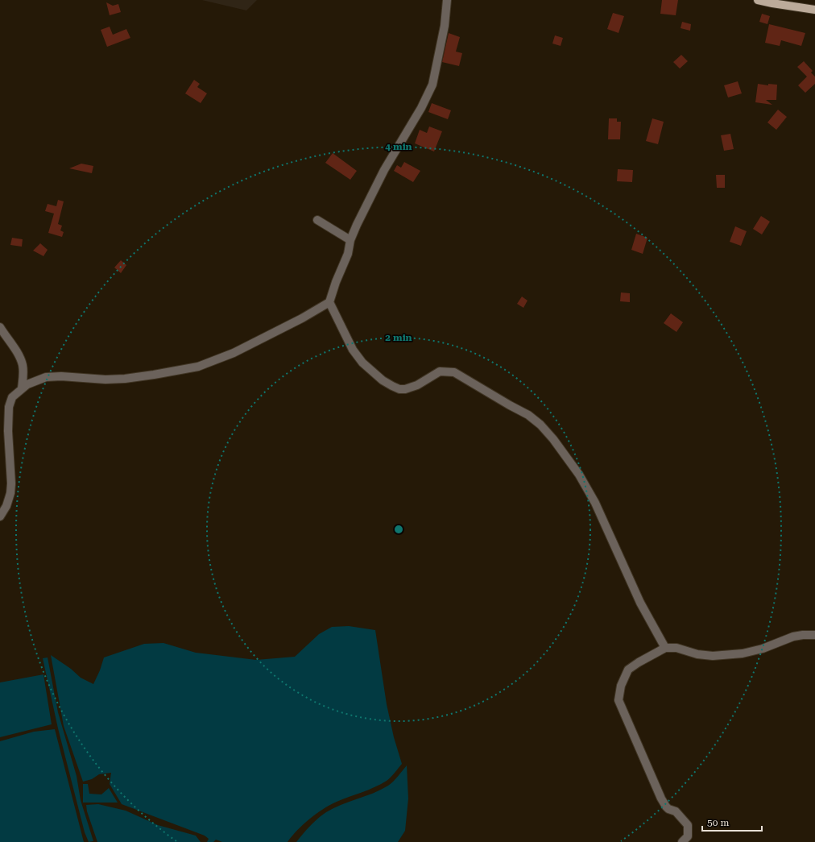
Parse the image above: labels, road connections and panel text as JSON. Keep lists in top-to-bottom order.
{
  "scale_bar": "50 m",
  "rings": ["4 min", "2 min"]
}
